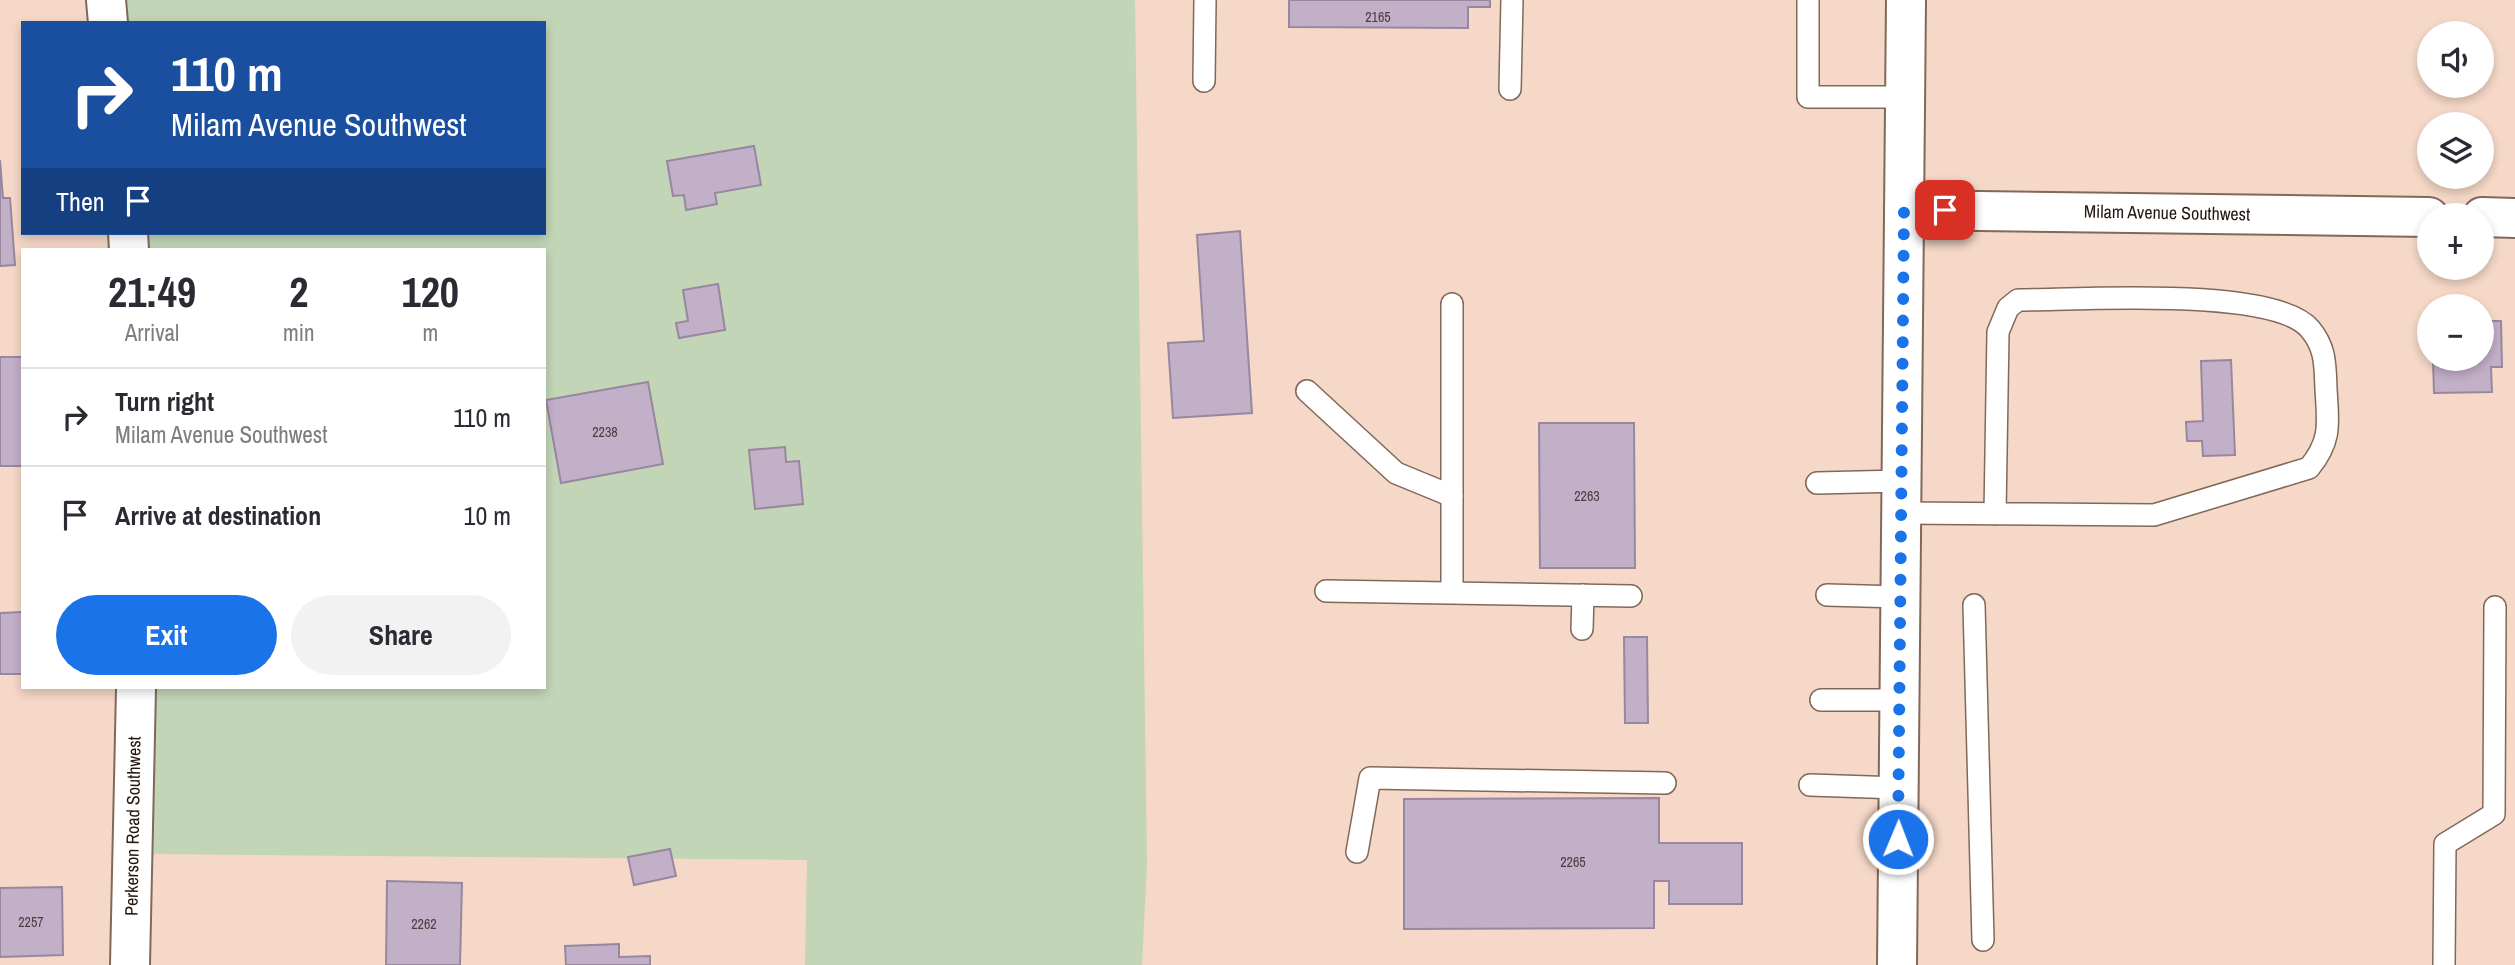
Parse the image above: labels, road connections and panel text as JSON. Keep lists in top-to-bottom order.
{
  "streets": {
    "main road": ["Milam Avenue Southwest", "Perkerson Road Southwest"]
  },
  "house_numbers": [
    "2165",
    "2238",
    "2263",
    "2265",
    "2257",
    "2262"
  ],
  "page": {
    "map_buttons": ["+", "−"],
    "turn": ["110 m", "Milam Avenue Southwest"],
    "then": "Then",
    "eta": [
      "21:49",
      "Arrival",
      "2",
      "min",
      "120",
      "m"
    ],
    "list": [
      {
        "name": "Turn right",
        "note": "Milam Avenue Southwest",
        "value": "110 m"
      },
      {
        "name": "Arrive at destination",
        "value": "10 m"
      }
    ],
    "buttons": ["Exit", "Share"]
  }
}
